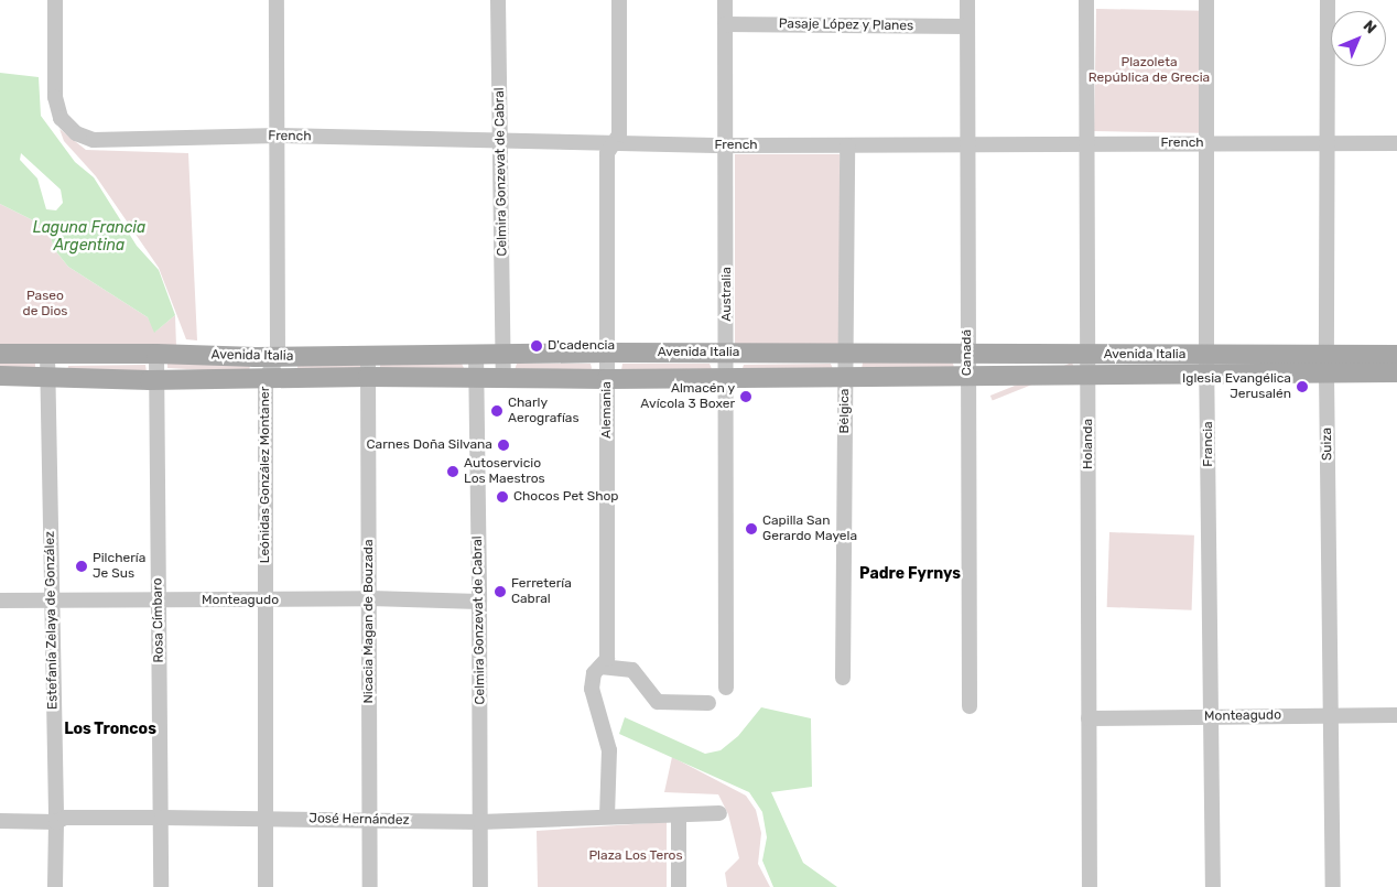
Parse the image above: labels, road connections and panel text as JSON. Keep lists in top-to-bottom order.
{
  "streets": {
    "main road": ["Avenida Italia"],
    "street": [
      "Pasaje López y Planes",
      "French",
      "Celmira Gonzevat de Cabral",
      "Australia",
      "Canadá",
      "Alemania",
      "Bélgica",
      "Holanda",
      "Francia",
      "Suiza",
      "Leónidas González Montaner",
      "Monteagudo",
      "Estefanía Zelaya de González",
      "Rosa Címbaro",
      "Nicacia Magan de Bouzada",
      "José Hernández"
    ]
  },
  "crossings": [
    ["Pasaje López y Planes", "Australia"],
    ["Pasaje López y Planes", "Canadá"],
    ["French", "Celmira Gonzevat de Cabral"],
    ["French", "Australia"],
    ["French", "Canadá"],
    ["French", "Alemania"],
    ["French", "Bélgica"],
    ["French", "Holanda"],
    ["French", "Francia"],
    ["French", "Suiza"],
    ["French", "Leónidas González Montaner"],
    ["Celmira Gonzevat de Cabral", "Avenida Italia"],
    ["Celmira Gonzevat de Cabral", "Monteagudo"],
    ["Celmira Gonzevat de Cabral", "José Hernández"],
    ["Australia", "Avenida Italia"],
    ["Avenida Italia", "Canadá"],
    ["Avenida Italia", "Alemania"],
    ["Avenida Italia", "Bélgica"],
    ["Avenida Italia", "Holanda"],
    ["Avenida Italia", "Francia"],
    ["Avenida Italia", "Suiza"],
    ["Avenida Italia", "Leónidas González Montaner"],
    ["Avenida Italia", "Estefanía Zelaya de González"],
    ["Avenida Italia", "Rosa Címbaro"],
    ["Avenida Italia", "Nicacia Magan de Bouzada"],
    ["Alemania", "José Hernández"],
    ["Holanda", "Monteagudo"],
    ["Francia", "Monteagudo"],
    ["Suiza", "Monteagudo"],
    ["Leónidas González Montaner", "Monteagudo"],
    ["Leónidas González Montaner", "José Hernández"],
    ["Monteagudo", "Estefanía Zelaya de González"],
    ["Monteagudo", "Rosa Címbaro"],
    ["Monteagudo", "Nicacia Magan de Bouzada"],
    ["Estefanía Zelaya de González", "José Hernández"],
    ["Rosa Címbaro", "José Hernández"],
    ["Nicacia Magan de Bouzada", "José Hernández"]
  ],
  "districts": ["Padre Fyrnys", "Los Troncos"],
  "water": ["Laguna Francia Argentina"],
  "parks": ["Plazoleta República de Grecia", "Paseo de Dios", "Plaza Los Teros"],
  "places": [
    "D'cadencia",
    "Iglesia Evangélica Jerusalén",
    "Almacén y Avícola 3 Boxer",
    "Charly Aerografías",
    "Carnes Doña Silvana",
    "Autoservicio Los Maestros",
    "Chocos Pet Shop",
    "Capilla San Gerardo Mayela",
    "Pilchería Je Sus",
    "Ferretería Cabral"
  ],
  "north": "top right"
}
